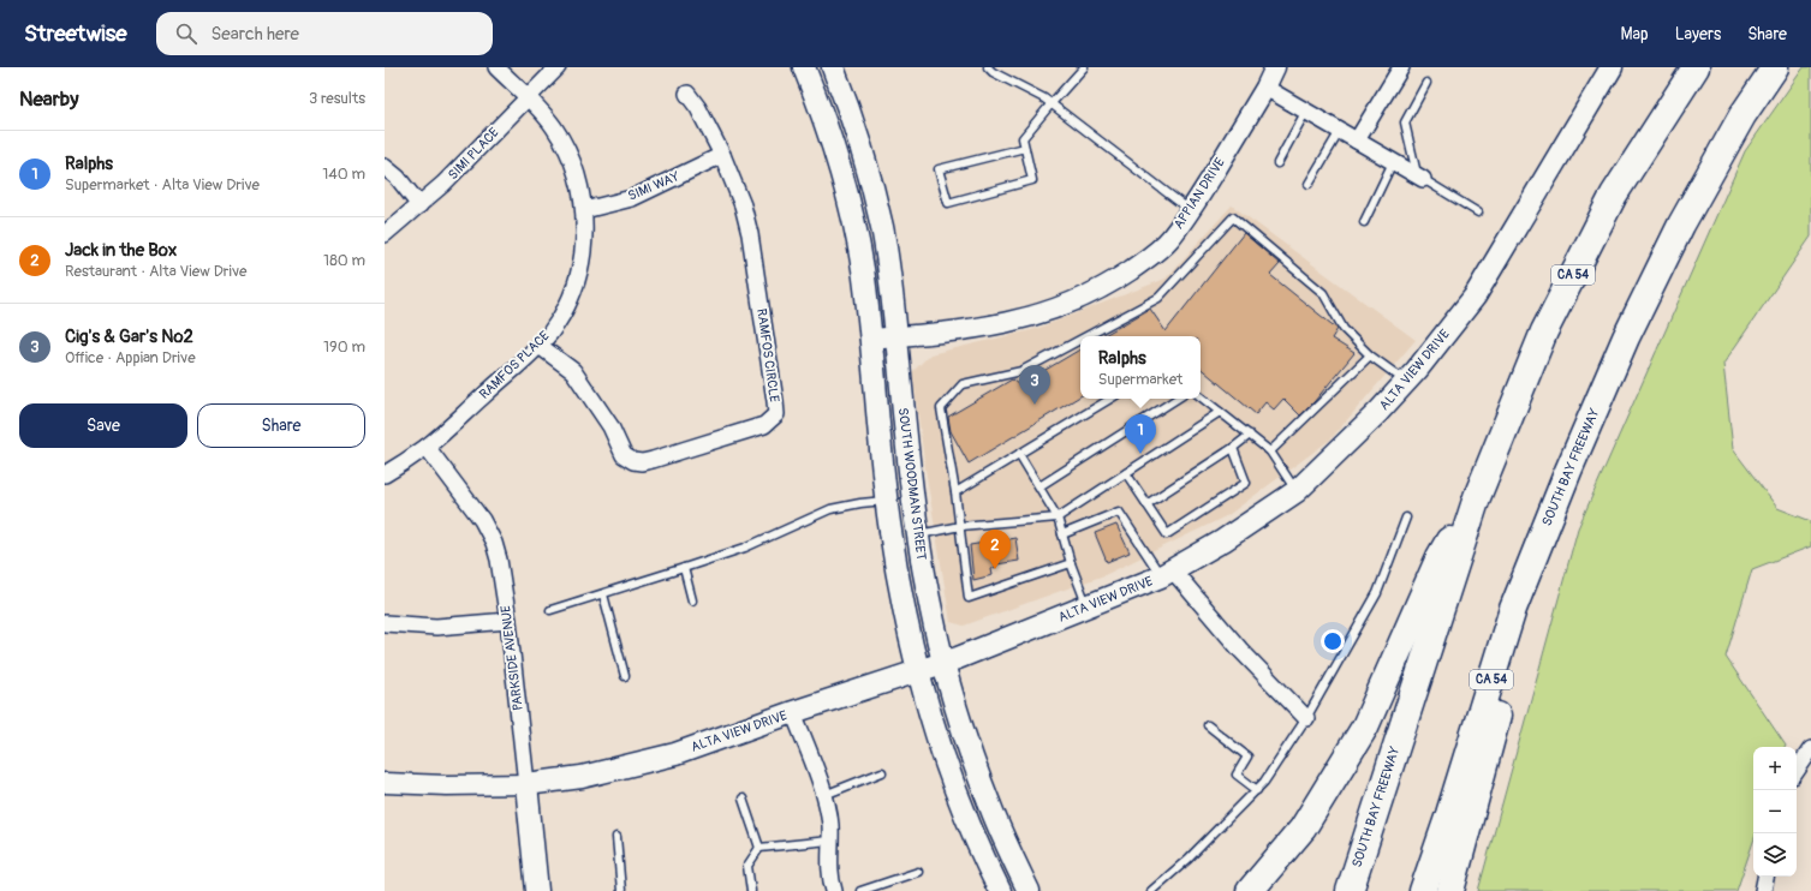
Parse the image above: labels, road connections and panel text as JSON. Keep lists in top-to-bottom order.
{
  "streets": {
    "highway": ["CA 54", "SOUTH BAY FREEWAY"],
    "main road": ["ALTA VIEW DRIVE", "SOUTH WOODMAN STREET", "PARKSIDE AVENUE"],
    "street": [
      "SIMI PLACE",
      "SIMI WAY",
      "APPIAN DRIVE",
      "RAMFOS CIRCLE",
      "RAMFOS PLACE"
    ]
  },
  "crossings": [
    ["SIMI PLACE", "RAMFOS PLACE"],
    ["SIMI WAY", "RAMFOS CIRCLE"],
    ["SIMI WAY", "RAMFOS PLACE"],
    ["APPIAN DRIVE", "SOUTH WOODMAN STREET"],
    ["RAMFOS CIRCLE", "RAMFOS PLACE"],
    ["RAMFOS PLACE", "PARKSIDE AVENUE"],
    ["ALTA VIEW DRIVE", "SOUTH WOODMAN STREET"],
    ["ALTA VIEW DRIVE", "PARKSIDE AVENUE"]
  ],
  "page": {
    "header": "Streetwise",
    "search": "Search here",
    "nav": ["Map", "Layers", "Share"],
    "heading": ["Nearby", "3 results"],
    "list": [
      {
        "mark": "1",
        "name": "Ralphs",
        "note": "Supermarket · Alta View Drive",
        "value": "140 m"
      },
      {
        "mark": "2",
        "name": "Jack in the Box",
        "note": "Restaurant · Alta View Drive",
        "value": "180 m"
      },
      {
        "mark": "3",
        "name": "Cig's & Gar's No2",
        "note": "Office · Appian Drive",
        "value": "190 m"
      }
    ],
    "popup": ["Ralphs", "Supermarket"],
    "pins": ["3", "1", "2"],
    "buttons": ["Save", "Share"],
    "map_buttons": ["+", "−"]
  }
}
